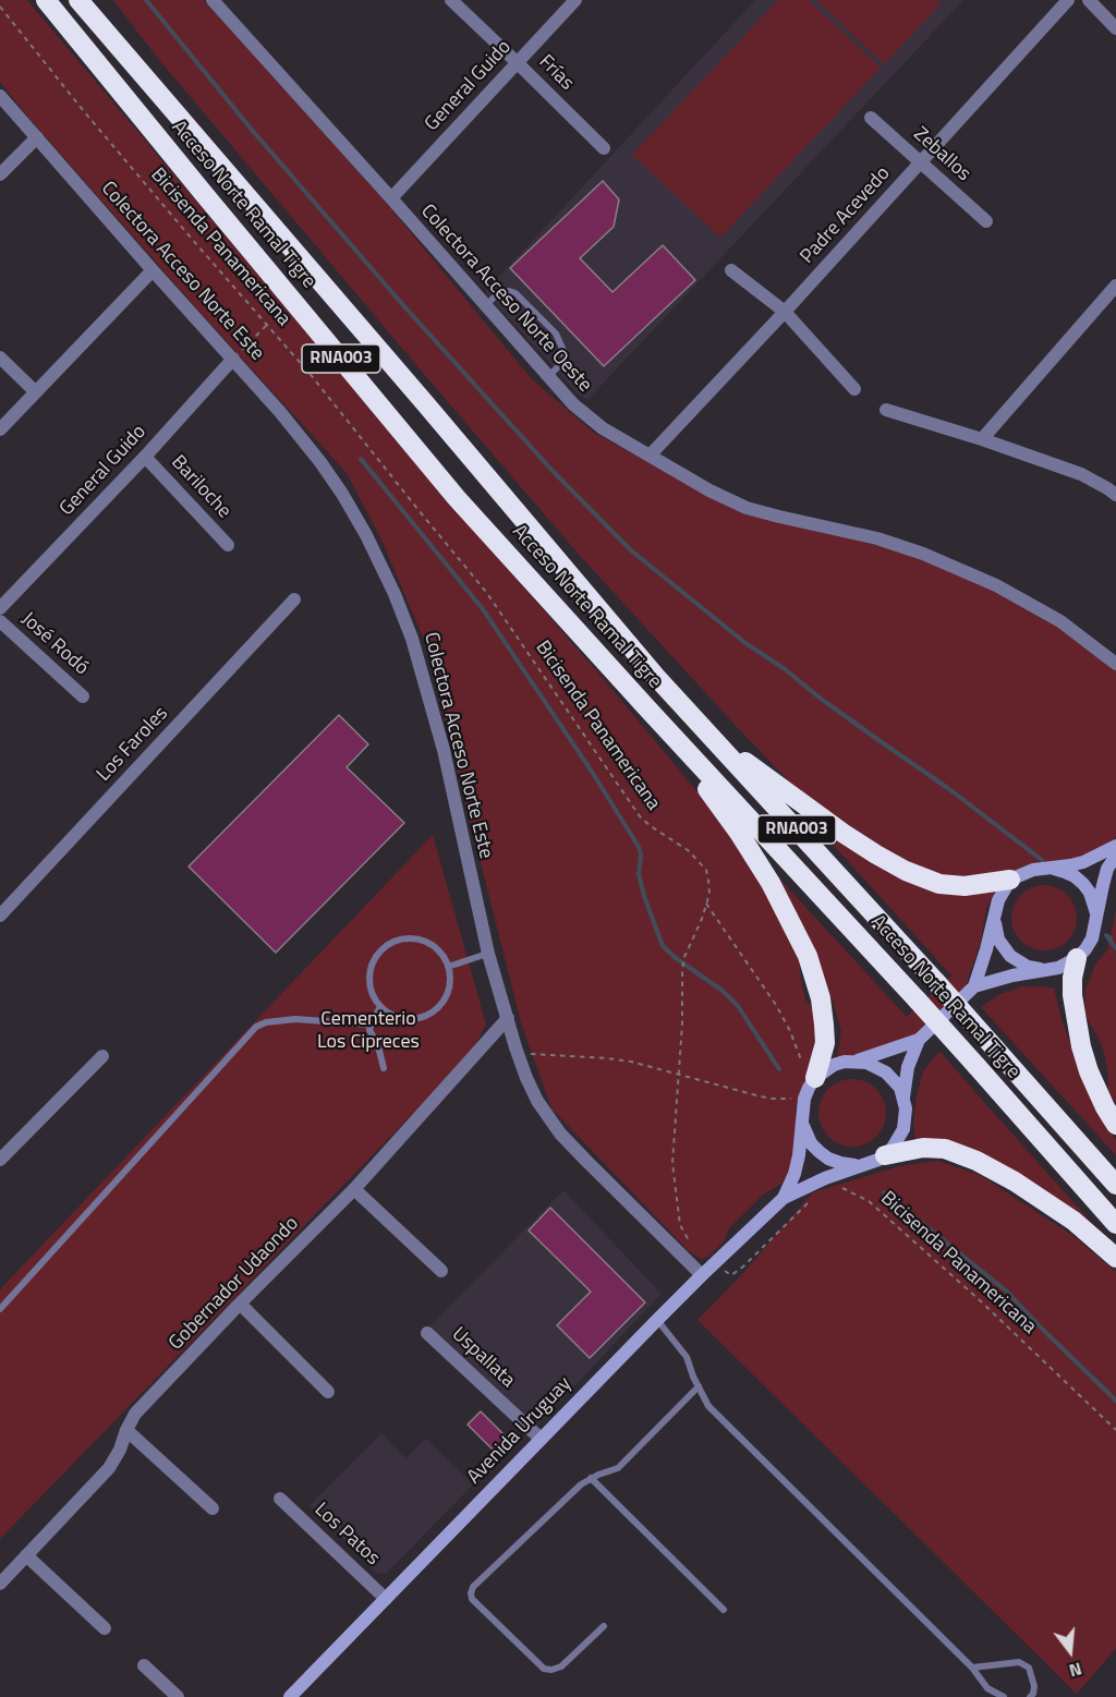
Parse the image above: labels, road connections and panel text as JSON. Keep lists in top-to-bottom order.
{
  "streets": {
    "highway": ["Acceso Norte Ramal Tigre", "RNA003"],
    "main road": ["Avenida Uruguay"],
    "street": [
      "Frías",
      "General Guido",
      "Zeballos",
      "Padre Acevedo",
      "Colectora Acceso Norte Este",
      "Colectora Acceso Norte Oeste",
      "Bariloche",
      "José Rodó",
      "Los Faroles",
      "Gobernador Udaondo",
      "Uspallata",
      "Los Patos"
    ],
    "path": ["Bicisenda Panamericana"]
  },
  "crossings": [
    ["Frías", "General Guido"],
    ["General Guido", "Colectora Acceso Norte Este"],
    ["General Guido", "Colectora Acceso Norte Oeste"],
    ["General Guido", "Bariloche"],
    ["Zeballos", "Padre Acevedo"],
    ["Padre Acevedo", "Colectora Acceso Norte Oeste"],
    ["Colectora Acceso Norte Este", "Gobernador Udaondo"],
    ["Colectora Acceso Norte Este", "Avenida Uruguay"],
    ["Uspallata", "Avenida Uruguay"],
    ["Avenida Uruguay", "Los Patos"]
  ],
  "parks": ["Cementerio Los Cipreces"],
  "north": "bottom"
}
